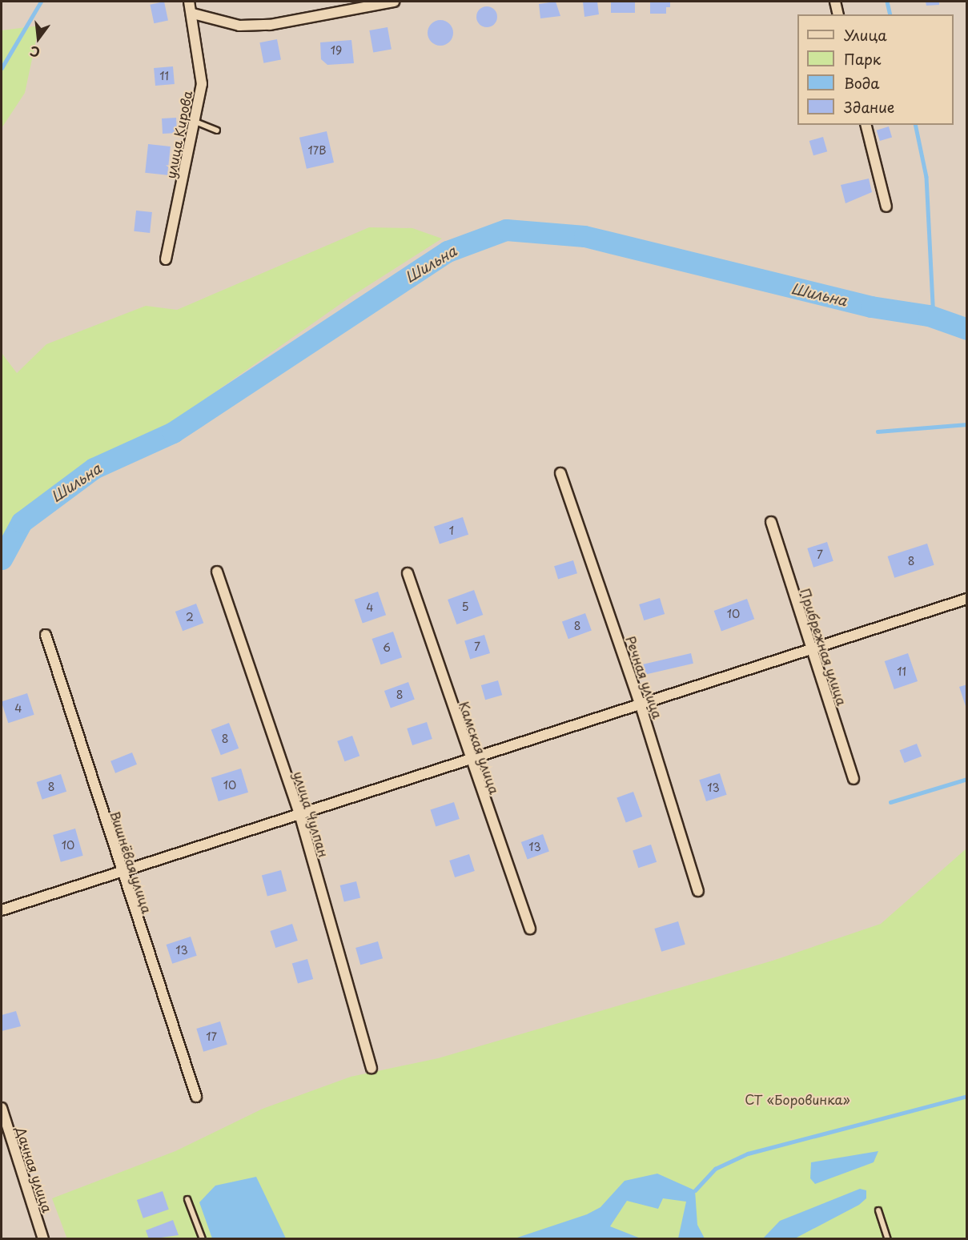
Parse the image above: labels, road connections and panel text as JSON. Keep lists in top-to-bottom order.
{
  "streets": {
    "street": [
      "улица Кирова",
      "Прибрежная улица",
      "Речная улица",
      "Камская улица",
      "улица Чулпан",
      "Вишнёвая улица",
      "Дачная улица"
    ]
  },
  "water": ["Шильна"],
  "parks": ["СТ «Боровинка»"],
  "house_numbers": [
    "19",
    "11",
    "17В",
    "1",
    "7",
    "8",
    "5",
    "4",
    "10",
    "2",
    "8",
    "7",
    "6",
    "11",
    "8",
    "4",
    "8",
    "10",
    "8",
    "13",
    "10",
    "13",
    "13",
    "17"
  ],
  "legend": [
    "Улица",
    "Парк",
    "Вода",
    "Здание"
  ],
  "north": "bottom"
}
